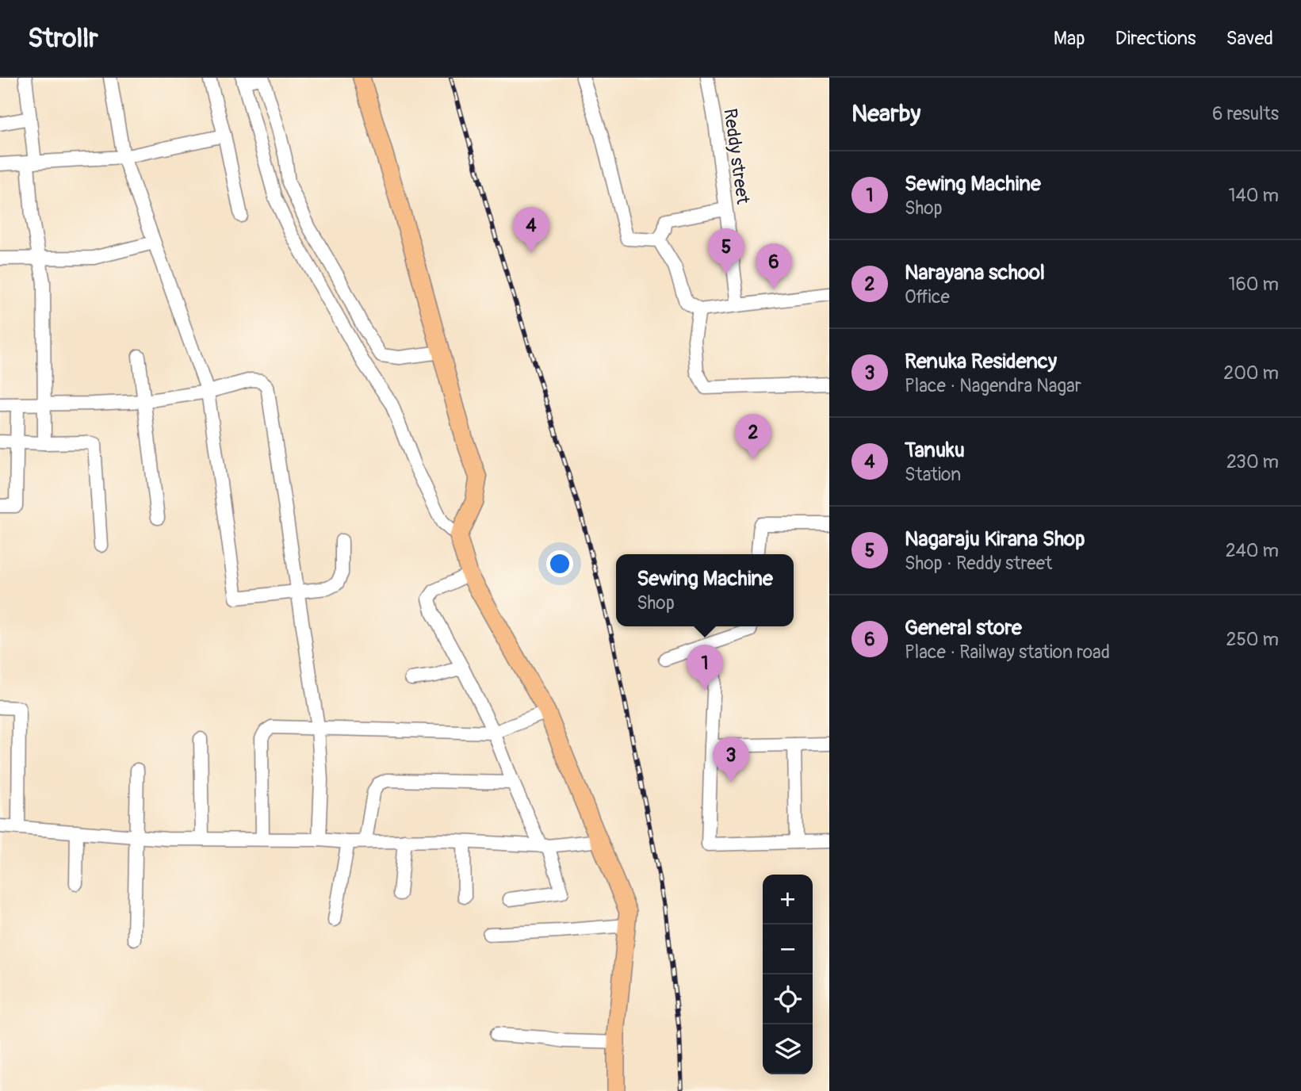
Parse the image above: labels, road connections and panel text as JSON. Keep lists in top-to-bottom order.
{
  "streets": {
    "street": ["Reddy street"]
  },
  "page": {
    "header": "Strollr",
    "nav": ["Map", "Directions", "Saved"],
    "heading": ["Nearby", "6 results"],
    "list": [
      {
        "mark": "1",
        "name": "Sewing Machine",
        "note": "Shop",
        "value": "140 m"
      },
      {
        "mark": "2",
        "name": "Narayana school",
        "note": "Office",
        "value": "160 m"
      },
      {
        "mark": "3",
        "name": "Renuka Residency",
        "note": "Place · Nagendra Nagar",
        "value": "200 m"
      },
      {
        "mark": "4",
        "name": "Tanuku",
        "note": "Station",
        "value": "230 m"
      },
      {
        "mark": "5",
        "name": "Nagaraju Kirana Shop",
        "note": "Shop · Reddy street",
        "value": "240 m"
      },
      {
        "mark": "6",
        "name": "General store",
        "note": "Place · Railway station road",
        "value": "250 m"
      }
    ],
    "pins": [
      "4",
      "5",
      "6",
      "2",
      "1",
      "3"
    ],
    "popup": ["Sewing Machine", "Shop"],
    "map_buttons": ["+", "−"]
  }
}
